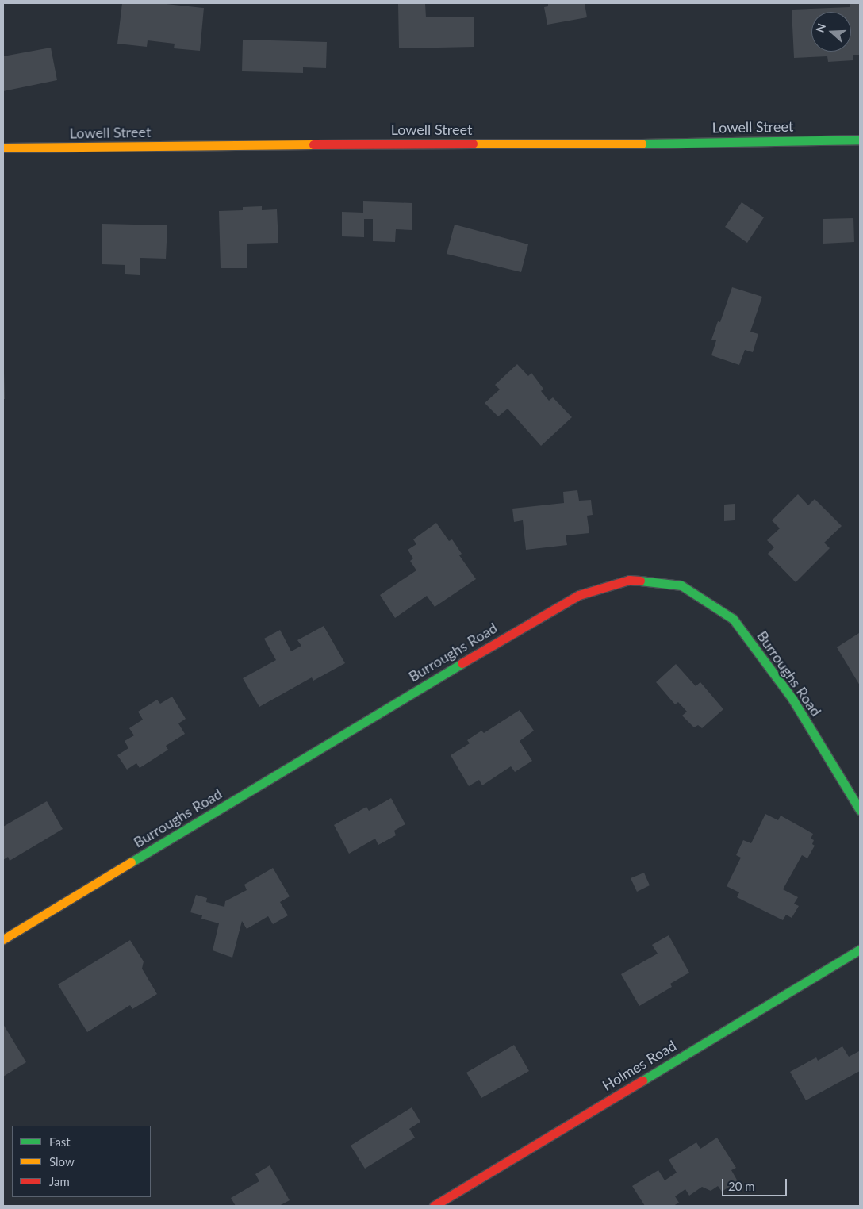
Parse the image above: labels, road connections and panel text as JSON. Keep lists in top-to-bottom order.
{
  "streets": {
    "street": ["Lowell Street", "Burroughs Road", "Holmes Road"]
  },
  "legend": ["Fast", "Slow", "Jam"],
  "scale_bar": "20 m",
  "north": "left"
}
